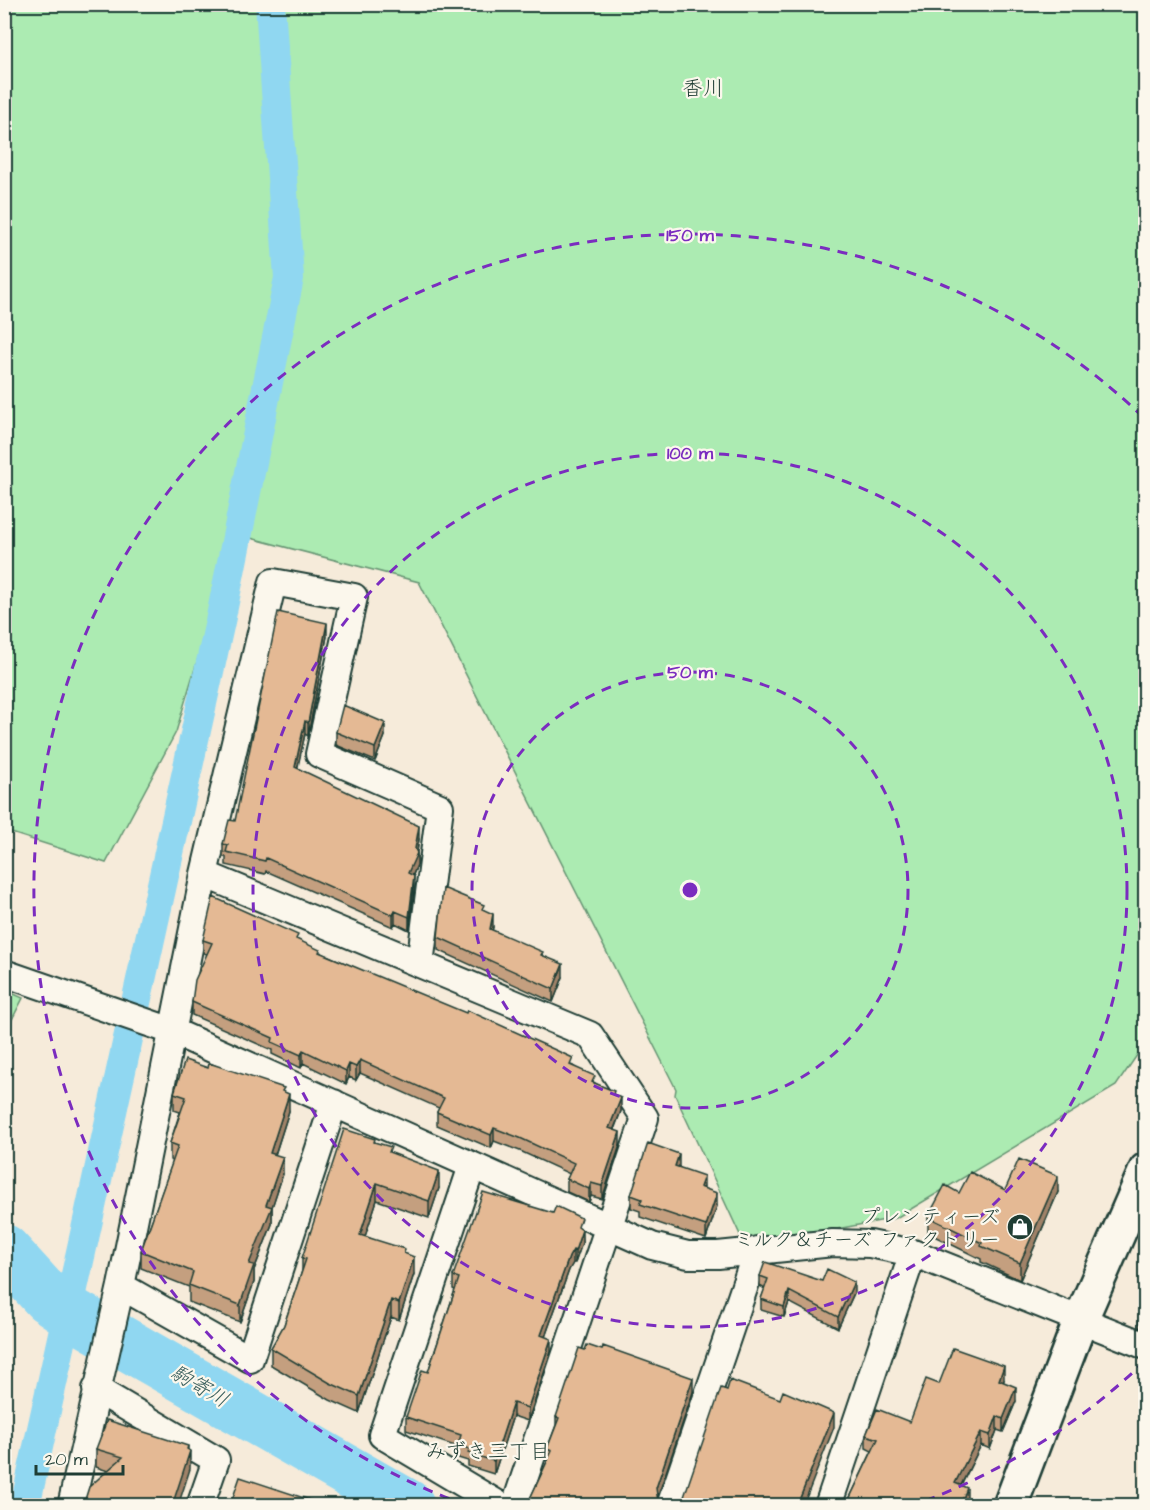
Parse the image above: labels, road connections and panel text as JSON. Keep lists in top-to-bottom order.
{
  "districts": ["香川", "みずき三丁目"],
  "water": ["駒寄川"],
  "places": {
    "shop": ["プレンティーズ ミルク＆チーズ ファクトリー"]
  },
  "scale_bar": "20 m",
  "rings": ["150 m", "100 m", "50 m"]
}
